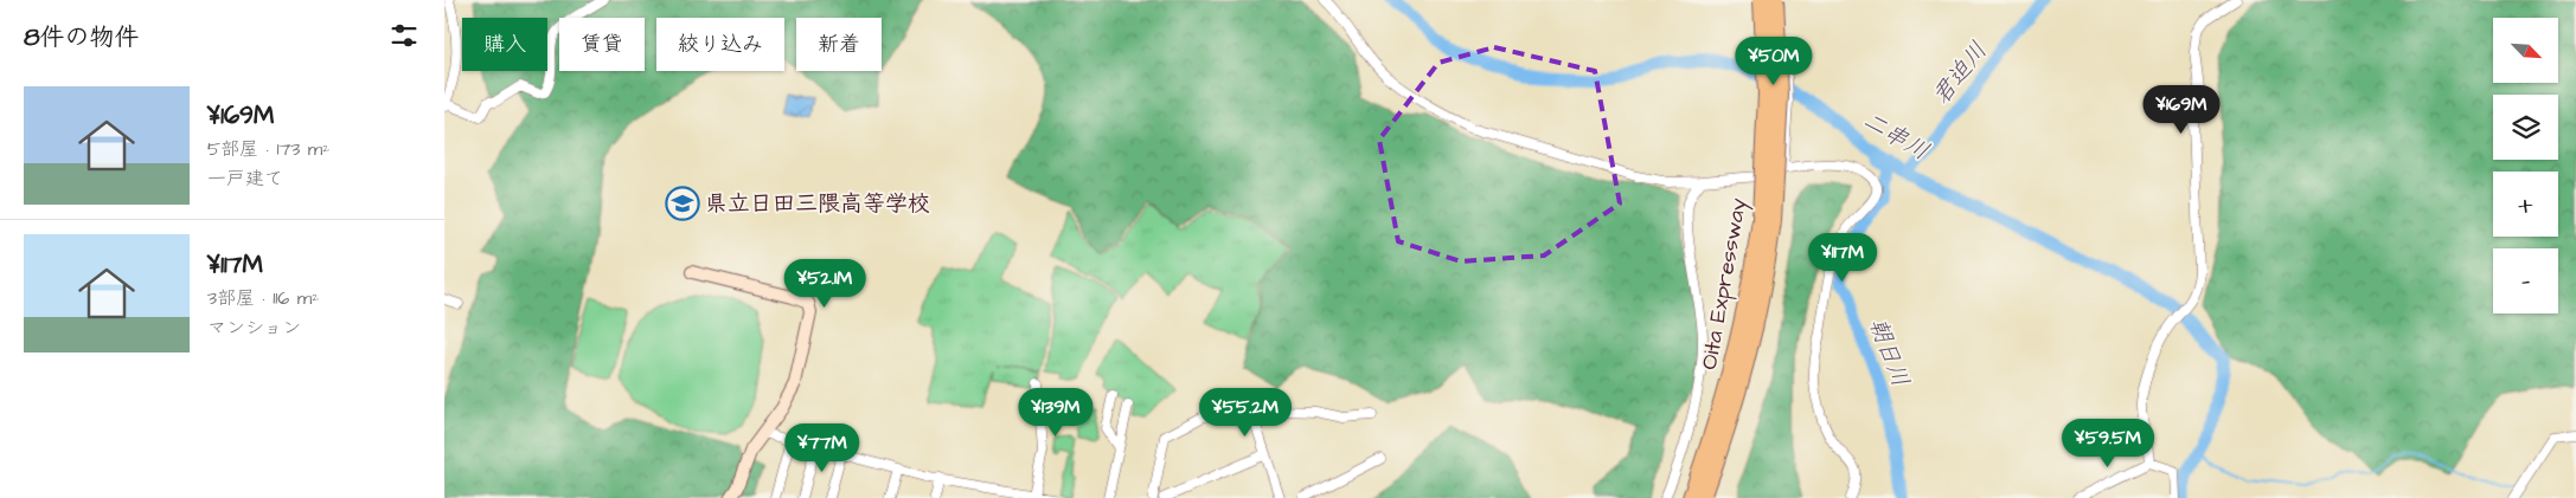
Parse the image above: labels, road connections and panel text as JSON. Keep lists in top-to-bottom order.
{
  "streets": {
    "highway": ["Oita Expressway"]
  },
  "water": ["君迫川", "二串川", "朝日川"],
  "places": {
    "school or university": ["県立日田三隈高等学校"]
  },
  "north": "bottom right",
  "page": {
    "heading": "8件の物件",
    "map_buttons": ["+", "−"],
    "chip": [
      "購入",
      "賃貸",
      "絞り込み",
      "新着"
    ],
    "price": [
      "¥50M",
      "¥169M",
      "¥117M",
      "¥52.1M",
      "¥139M",
      "¥55.2M",
      "¥59.5M",
      "¥77M"
    ],
    "list": [
      {
        "name": "¥169M",
        "note": "5部屋 · 173 m² · 一戸建て"
      },
      {
        "name": "¥117M",
        "note": "3部屋 · 116 m² · マンション"
      }
    ]
  }
}
